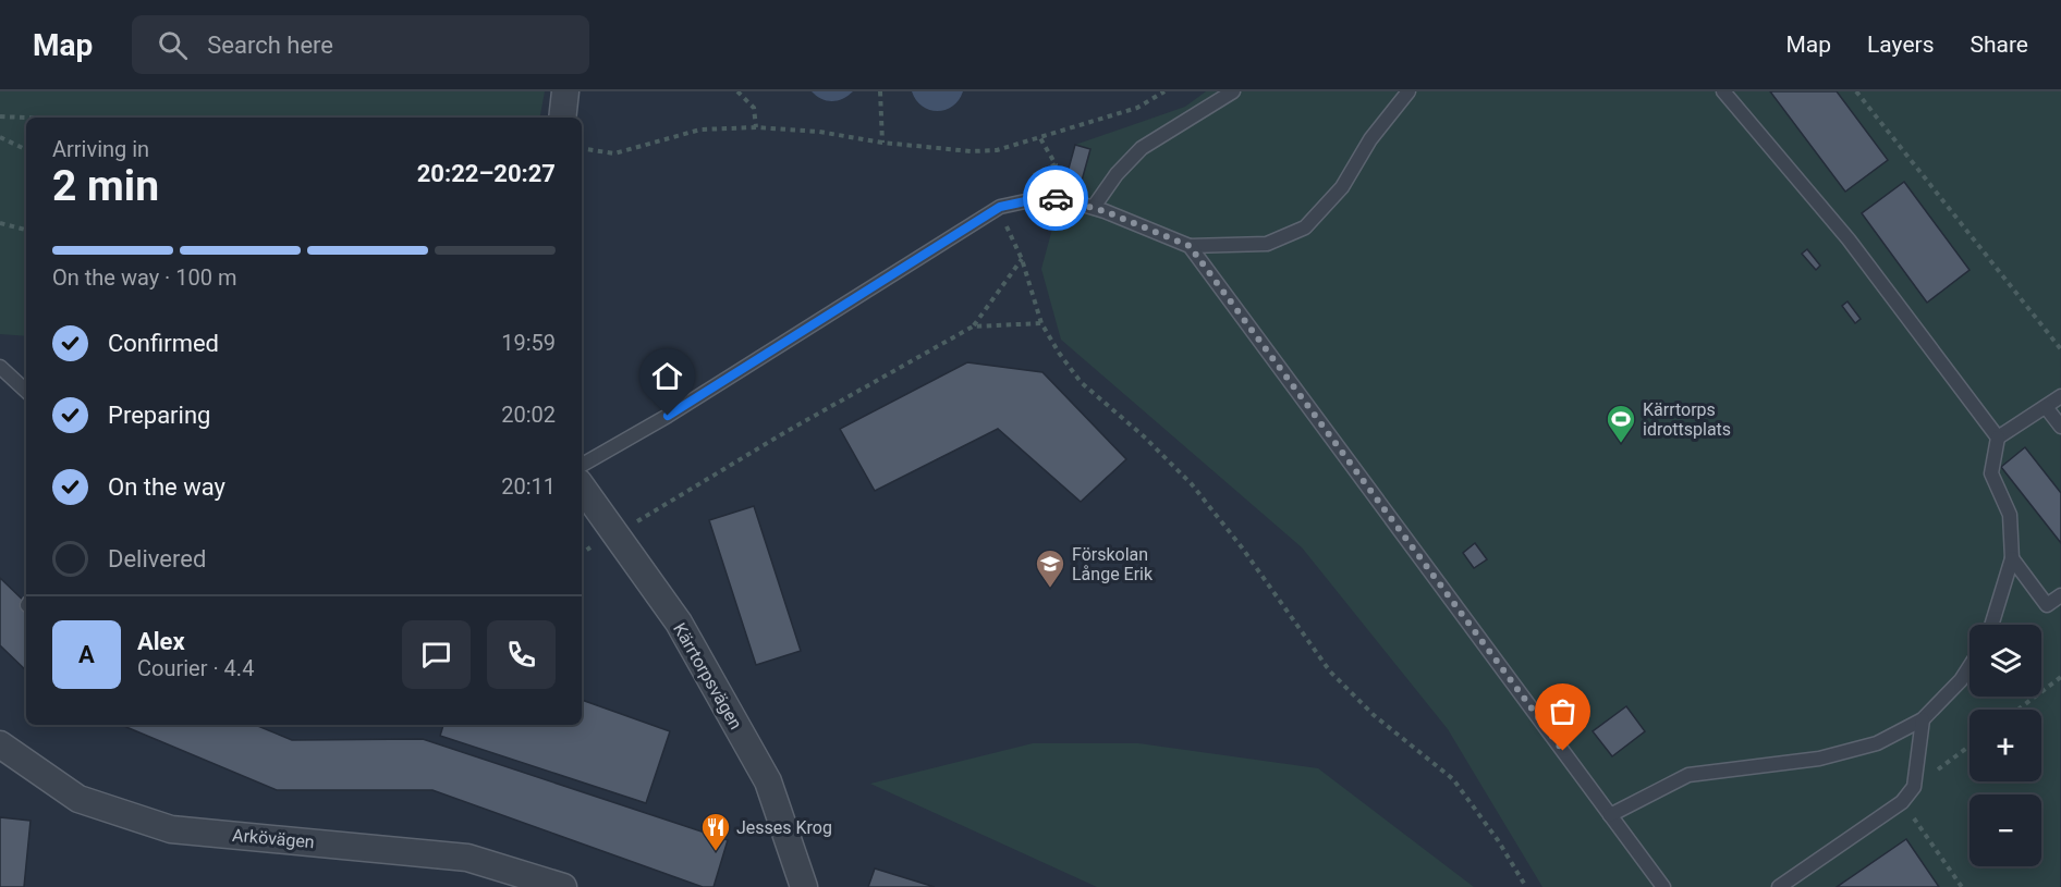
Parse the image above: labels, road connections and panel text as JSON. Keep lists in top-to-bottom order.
{
  "streets": {
    "street": ["Kärrtorpsvägen", "Arkövägen"]
  },
  "places": {
    "sports": ["Kärrtorps idrottsplats"],
    "school or university": ["Förskolan Långe Erik"],
    "restaurant": ["Jesses Krog"]
  },
  "page": {
    "header": "Map",
    "search": "Search here",
    "nav": ["Map", "Layers", "Share"],
    "heading": ["2 min", "Arriving in", "20:22–20:27"],
    "panel": ["Alex", "Courier · 4.4"],
    "bar": "On the way · 100 m",
    "list": [
      ["Confirmed", "19:59"],
      ["Preparing", "20:02"],
      ["On the way", "20:11"],
      "Delivered"
    ],
    "round": "A",
    "map_buttons": ["+", "−"]
  }
}
